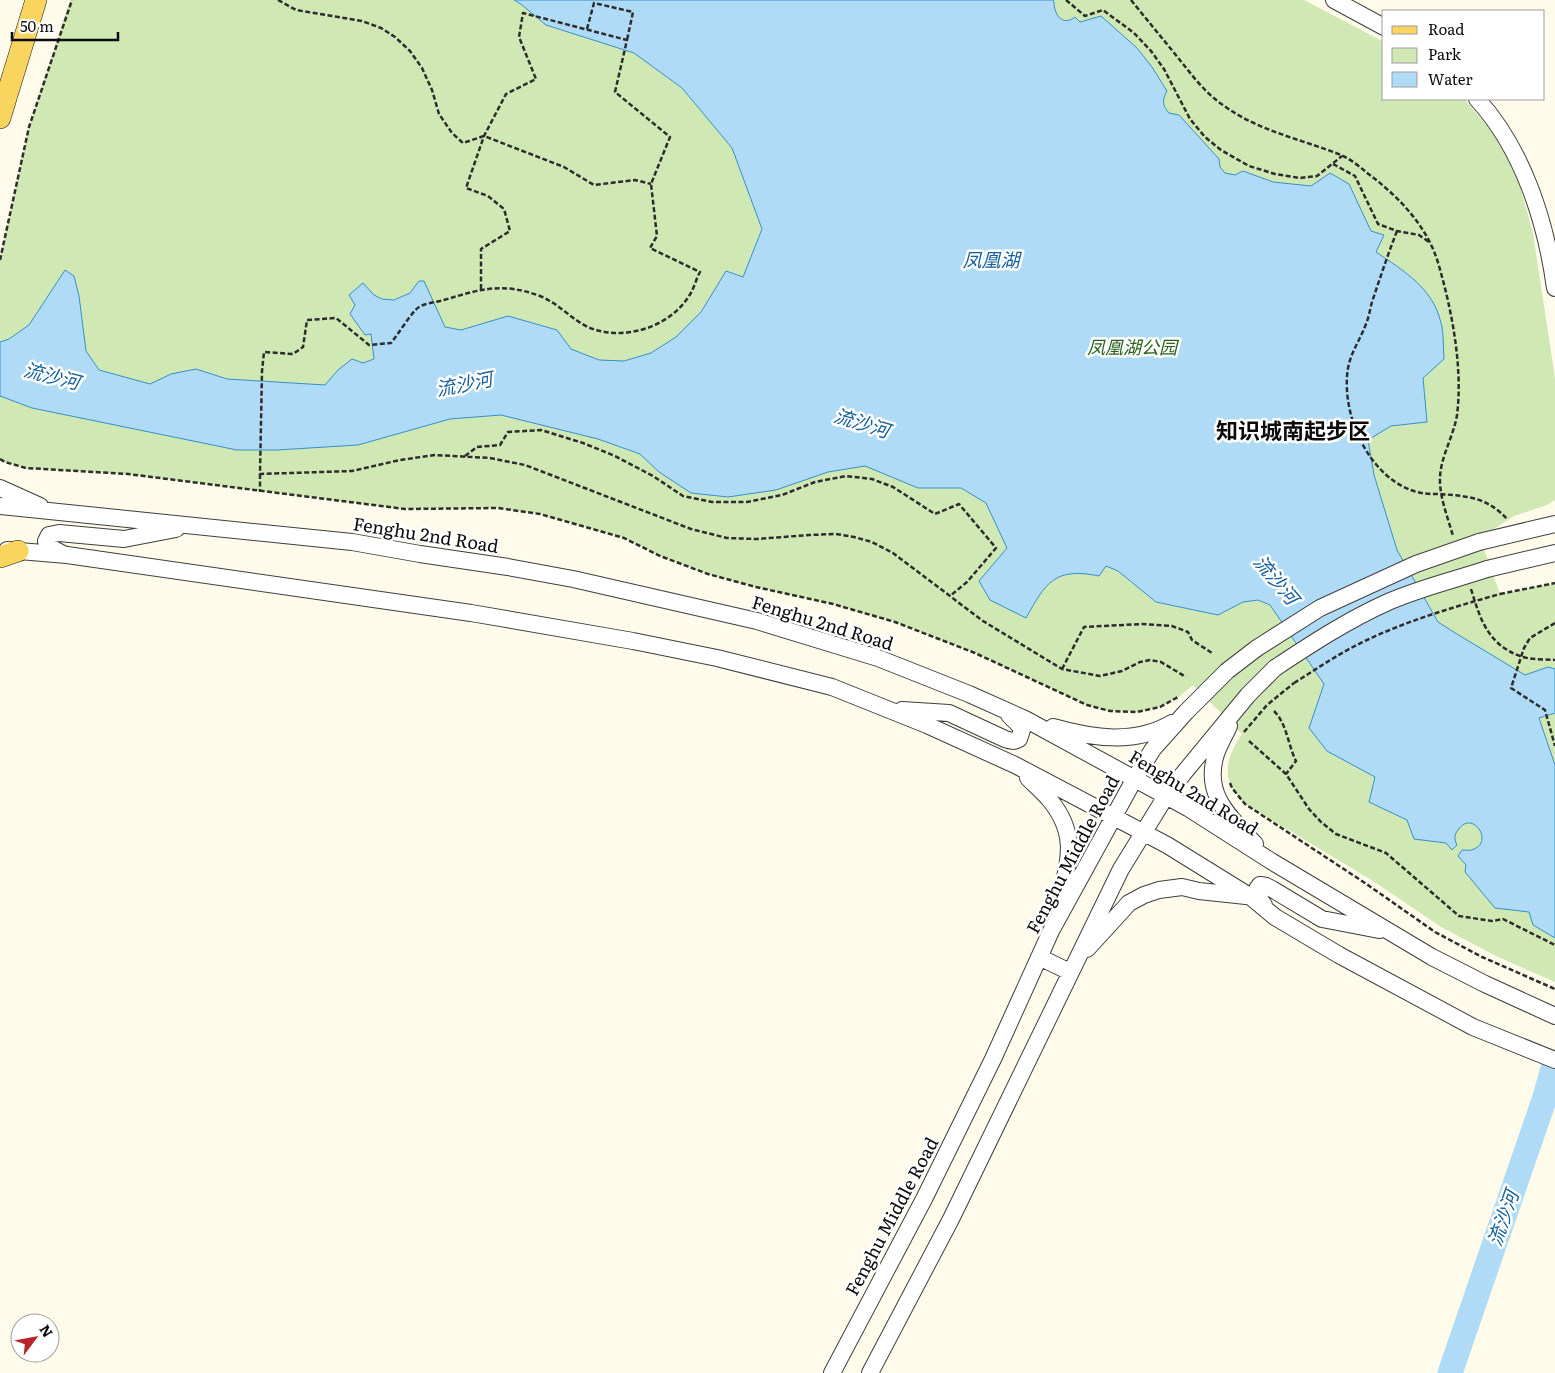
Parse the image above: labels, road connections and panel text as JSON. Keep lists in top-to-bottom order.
{
  "streets": {
    "street": ["Fenghu 2nd Road", "Fenghu Middle Road"]
  },
  "crossings": [
    ["Fenghu 2nd Road", "Fenghu Middle Road"]
  ],
  "districts": ["知识城南起步区"],
  "water": ["凤凰湖", "流沙河"],
  "parks": ["凤凰湖公园"],
  "legend": ["Road", "Park", "Water"],
  "scale_bar": "50 m",
  "north": "top right"
}
